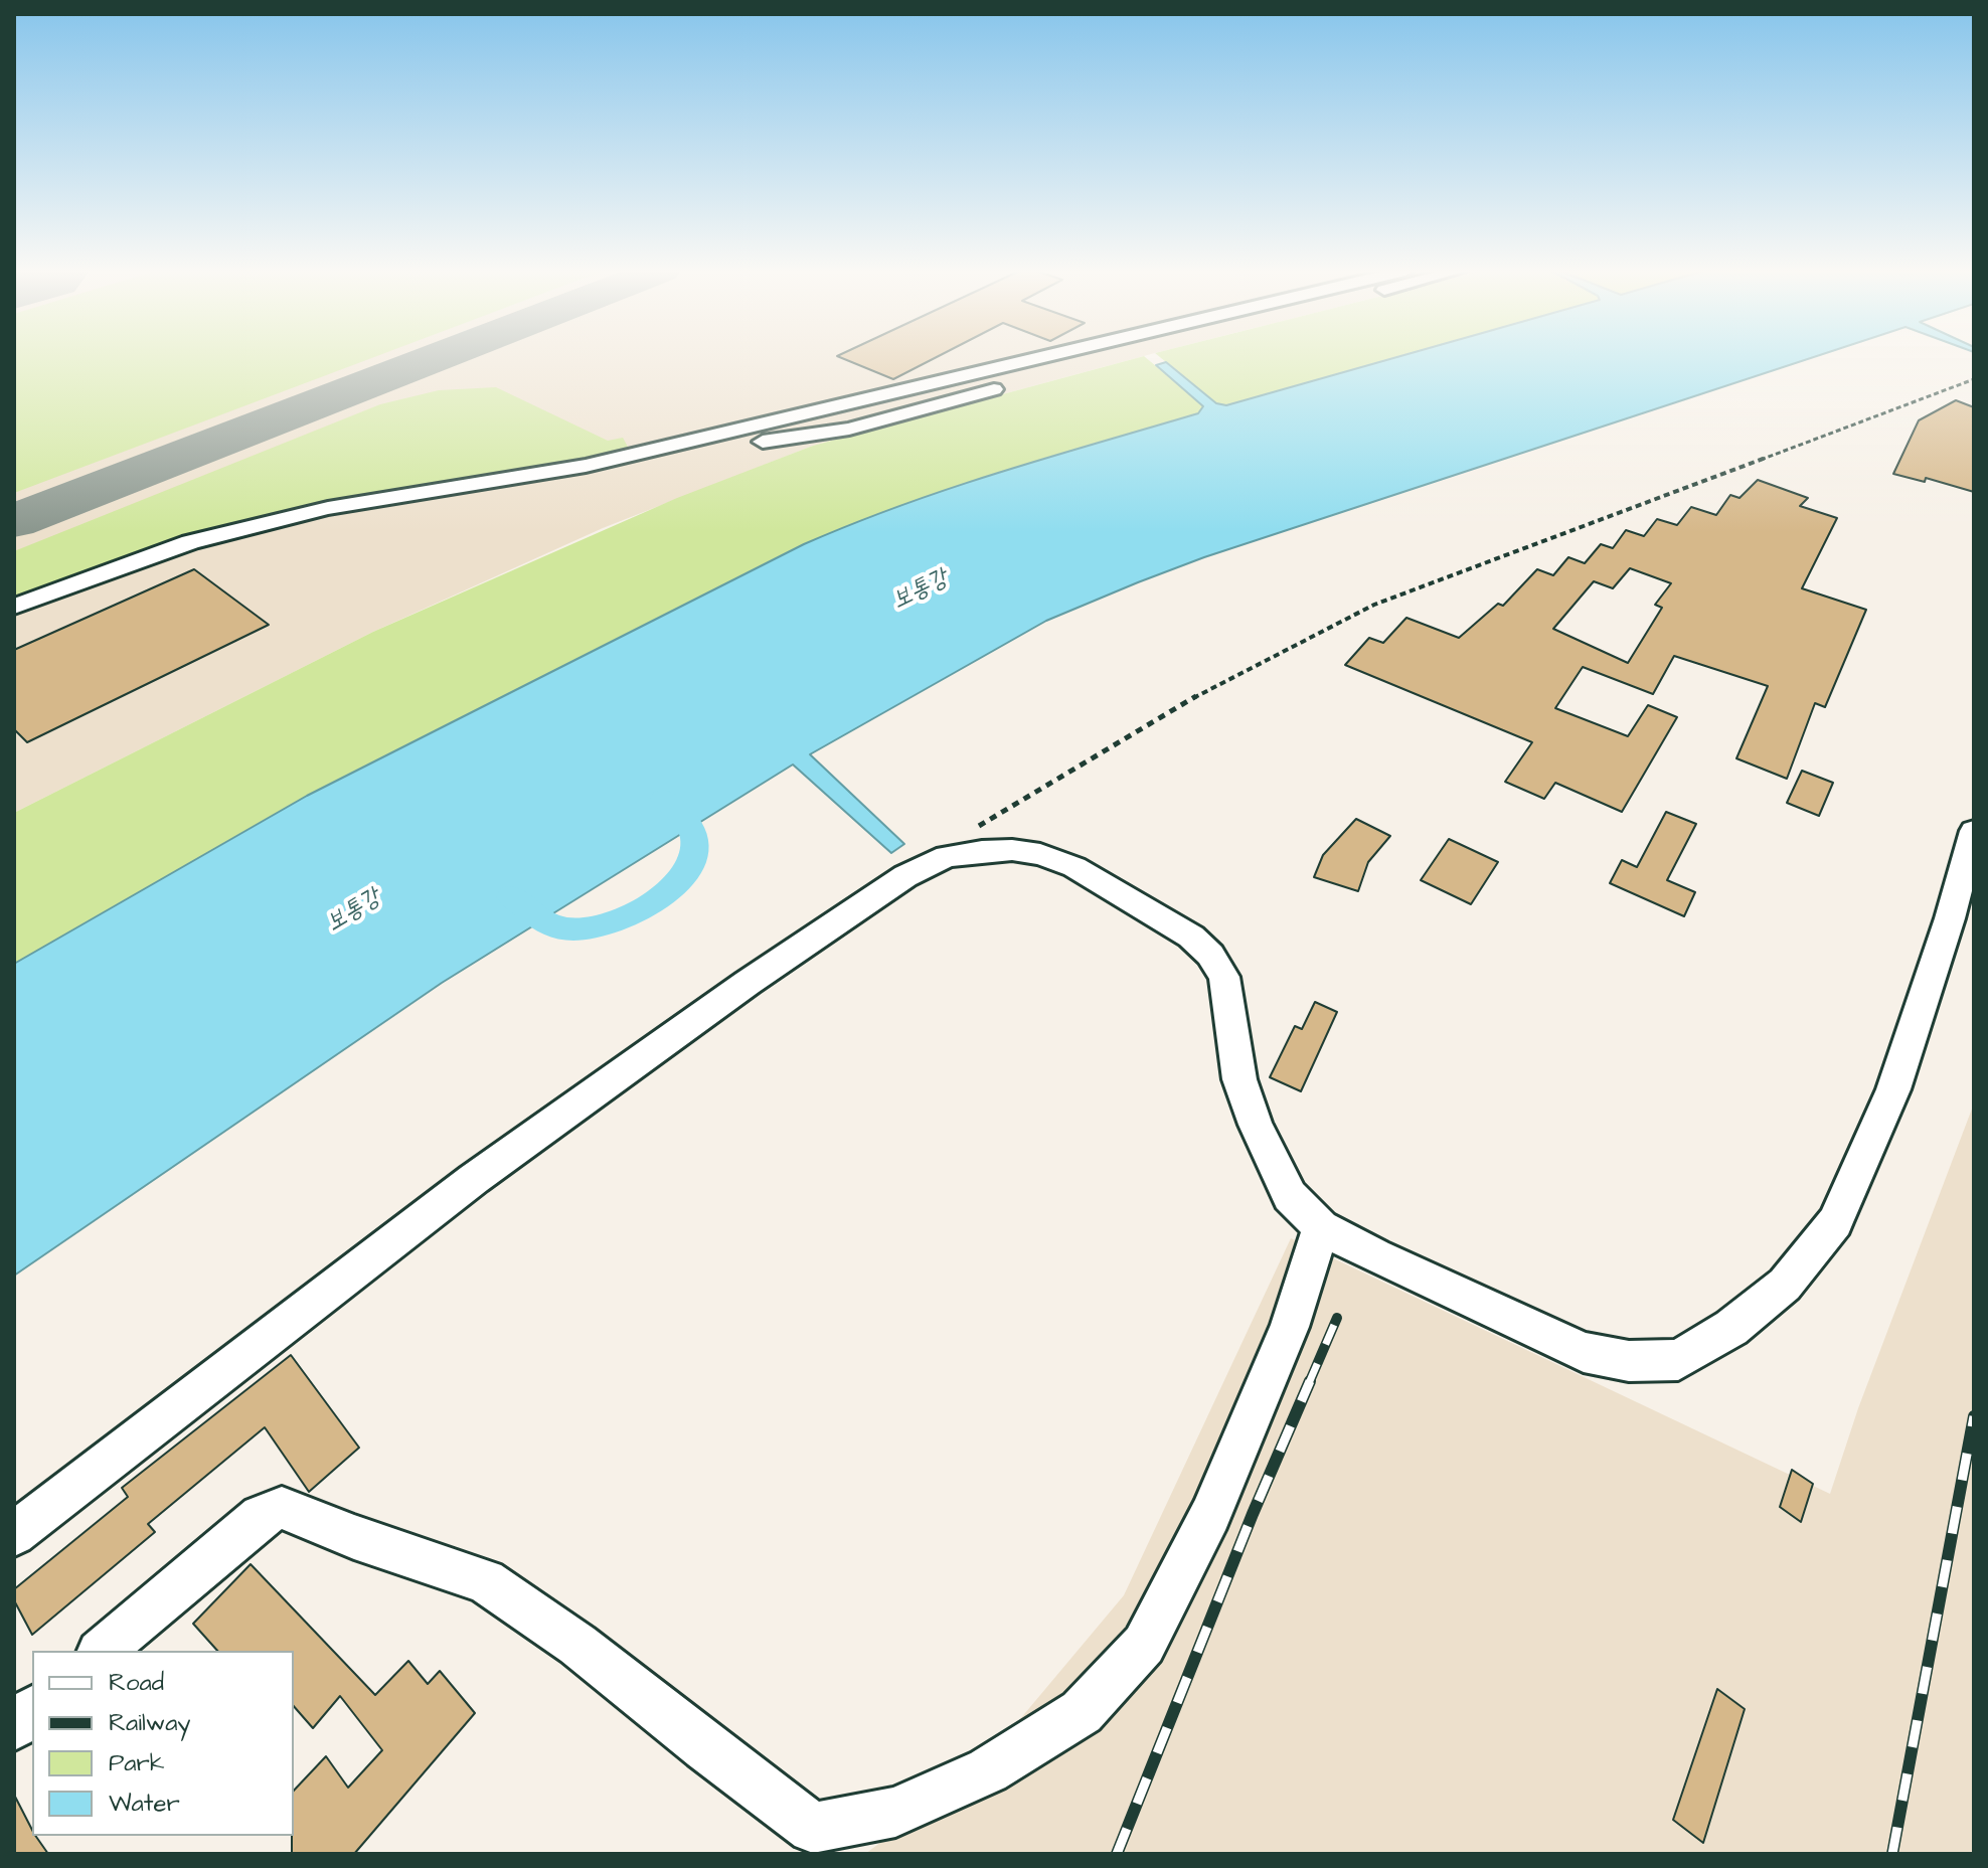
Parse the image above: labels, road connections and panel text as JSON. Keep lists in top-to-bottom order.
{
  "water": ["보통강"],
  "legend": [
    "Road",
    "Railway",
    "Park",
    "Water"
  ]
}
